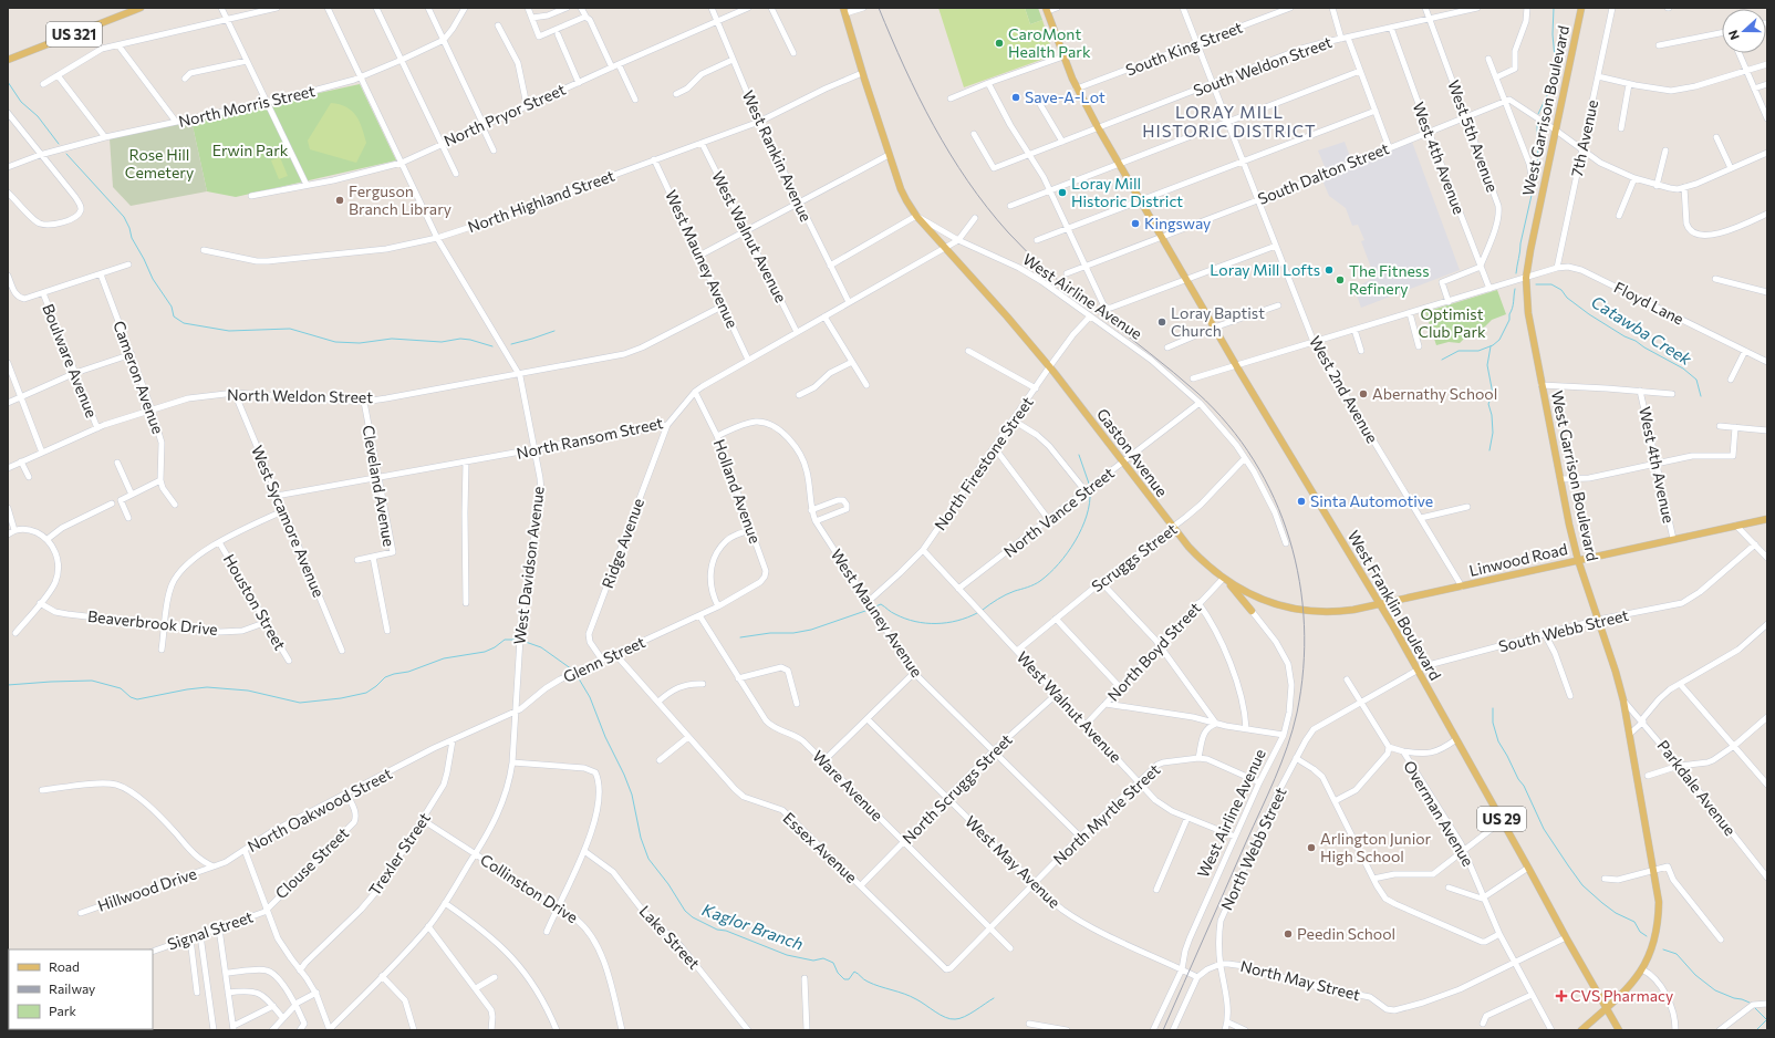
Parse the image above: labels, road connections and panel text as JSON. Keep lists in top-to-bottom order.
{
  "streets": {
    "main road": [
      "US 321",
      "West Garrison Boulevard",
      "West Airline Avenue",
      "Gaston Avenue",
      "Linwood Road",
      "West Franklin Boulevard",
      "US 29"
    ],
    "street": [
      "South King Street",
      "South Weldon Street",
      "North Morris Street",
      "North Pryor Street",
      "West 5th Avenue",
      "7th Avenue",
      "West Rankin Avenue",
      "West 4th Avenue",
      "South Dalton Street",
      "North Highland Street",
      "West Walnut Avenue",
      "West Mauney Avenue",
      "Floyd Lane",
      "Boulware Avenue",
      "Cameron Avenue",
      "West 2nd Avenue",
      "North Weldon Street",
      "North Ransom Street",
      "North Firestone Street",
      "Cleveland Avenue",
      "Holland Avenue",
      "North Vance Street",
      "West Sycamore Avenue",
      "Ridge Avenue",
      "Scruggs Street",
      "West Davidson Avenue",
      "Houston Street",
      "Beaverbrook Drive",
      "South Webb Street",
      "North Boyd Street",
      "Glenn Street",
      "Ware Avenue",
      "Parkdale Avenue",
      "North Scruggs Street",
      "North Oakwood Street",
      "Overman Avenue",
      "North Myrtle Street",
      "Essex Avenue",
      "North Webb Street",
      "Trexler Street",
      "West May Avenue",
      "Clouse Street",
      "Collinston Drive",
      "Hillwood Drive",
      "Signal Street",
      "Lake Street",
      "North May Street"
    ]
  },
  "crossings": [
    ["South King Street", "West 2nd Avenue"],
    ["South King Street", "West Franklin Boulevard"],
    ["South Weldon Street", "West 5th Avenue"],
    ["South Weldon Street", "West 4th Avenue"],
    ["South Weldon Street", "West 2nd Avenue"],
    ["South Weldon Street", "West Franklin Boulevard"],
    ["North Morris Street", "West Davidson Avenue"],
    ["West Garrison Boulevard", "Floyd Lane"],
    ["West Garrison Boulevard", "Linwood Road"],
    ["West Garrison Boulevard", "West Franklin Boulevard"],
    ["West Garrison Boulevard", "South Webb Street"],
    ["West Garrison Boulevard", "Parkdale Avenue"],
    ["North Pryor Street", "West Rankin Avenue"],
    ["North Pryor Street", "West Davidson Avenue"],
    ["West 5th Avenue", "West 4th Avenue"],
    ["West 5th Avenue", "South Dalton Street"],
    ["7th Avenue", "Floyd Lane"],
    ["West Rankin Avenue", "North Highland Street"],
    ["West Rankin Avenue", "North Ransom Street"],
    ["West 4th Avenue", "South Dalton Street"],
    ["West 4th Avenue", "Floyd Lane"],
    ["West 4th Avenue", "Linwood Road"],
    ["South Dalton Street", "West 2nd Avenue"],
    ["South Dalton Street", "West Franklin Boulevard"],
    ["North Highland Street", "West Walnut Avenue"],
    ["North Highland Street", "West Mauney Avenue"],
    ["North Highland Street", "West Airline Avenue"],
    ["North Highland Street", "West Davidson Avenue"],
    ["West Walnut Avenue", "West Airline Avenue"],
    ["West Walnut Avenue", "North Ransom Street"],
    ["West Walnut Avenue", "North Firestone Street"],
    ["West Walnut Avenue", "North Vance Street"],
    ["West Walnut Avenue", "Scruggs Street"],
    ["West Walnut Avenue", "North Boyd Street"],
    ["West Walnut Avenue", "North Scruggs Street"],
    ["West Walnut Avenue", "North Myrtle Street"],
    ["West Mauney Avenue", "North Weldon Street"],
    ["West Mauney Avenue", "North Ransom Street"],
    ["West Mauney Avenue", "North Firestone Street"],
    ["West Mauney Avenue", "Holland Avenue"],
    ["West Mauney Avenue", "North Scruggs Street"],
    ["West Mauney Avenue", "North Myrtle Street"],
    ["West Airline Avenue", "North Ransom Street"],
    ["West Airline Avenue", "Gaston Avenue"],
    ["West Airline Avenue", "North Firestone Street"],
    ["West Airline Avenue", "North Vance Street"],
    ["West Airline Avenue", "Scruggs Street"],
    ["West Airline Avenue", "West May Avenue"],
    ["Floyd Lane", "West 2nd Avenue"],
    ["Floyd Lane", "West Franklin Boulevard"],
    ["Boulware Avenue", "North Weldon Street"],
    ["Cameron Avenue", "North Weldon Street"],
    ["West 2nd Avenue", "Linwood Road"],
    ["North Weldon Street", "Cleveland Avenue"],
    ["North Weldon Street", "West Sycamore Avenue"],
    ["North Weldon Street", "West Davidson Avenue"],
    ["North Ransom Street", "Gaston Avenue"],
    ["North Ransom Street", "Cleveland Avenue"],
    ["North Ransom Street", "Holland Avenue"],
    ["North Ransom Street", "West Sycamore Avenue"],
    ["North Ransom Street", "Ridge Avenue"],
    ["North Ransom Street", "West Davidson Avenue"],
    ["Gaston Avenue", "North Firestone Street"],
    ["Gaston Avenue", "North Vance Street"],
    ["Gaston Avenue", "Scruggs Street"],
    ["Gaston Avenue", "Linwood Road"],
    ["Gaston Avenue", "West Franklin Boulevard"],
    ["Gaston Avenue", "North Boyd Street"],
    ["Holland Avenue", "Glenn Street"],
    ["Ridge Avenue", "Glenn Street"],
    ["Linwood Road", "West Franklin Boulevard"],
    ["West Davidson Avenue", "Glenn Street"],
    ["West Davidson Avenue", "North Oakwood Street"],
    ["West Davidson Avenue", "Collinston Drive"],
    ["Houston Street", "Beaverbrook Drive"],
    ["West Franklin Boulevard", "South Webb Street"],
    ["South Webb Street", "Overman Avenue"],
    ["South Webb Street", "North Webb Street"],
    ["Glenn Street", "Ware Avenue"],
    ["Glenn Street", "North Oakwood Street"],
    ["Glenn Street", "Essex Avenue"],
    ["Ware Avenue", "North Scruggs Street"],
    ["Ware Avenue", "North Myrtle Street"],
    ["North Scruggs Street", "Essex Avenue"],
    ["North Scruggs Street", "West May Avenue"],
    ["North Oakwood Street", "Trexler Street"],
    ["North Oakwood Street", "Clouse Street"],
    ["North Oakwood Street", "Hillwood Drive"],
    ["Overman Avenue", "North Webb Street"],
    ["Overman Avenue", "North May Street"],
    ["North Myrtle Street", "Essex Avenue"],
    ["North Myrtle Street", "West May Avenue"],
    ["North Webb Street", "North May Street"],
    ["Trexler Street", "Collinston Drive"],
    ["Clouse Street", "Signal Street"]
  ],
  "districts": ["LORAY MILL HISTORIC DISTRICT"],
  "water": ["Catawba Creek", "Kaglor Branch"],
  "parks": ["Erwin Park", "Rose Hill Cemetery", "Optimist Club Park"],
  "places": {
    "other": [
      "CaroMont Health Park",
      "Save-A-Lot",
      "Loray Mill Historic District",
      "Ferguson Branch Library",
      "Kingsway",
      "Loray Mill Lofts",
      "The Fitness Refinery",
      "Loray Baptist Church",
      "Abernathy School",
      "Sinta Automotive",
      "Arlington Junior High School",
      "Peedin School"
    ],
    "health": ["CVS Pharmacy"]
  },
  "legend": ["Road", "Railway", "Park"],
  "north": "left"
}
